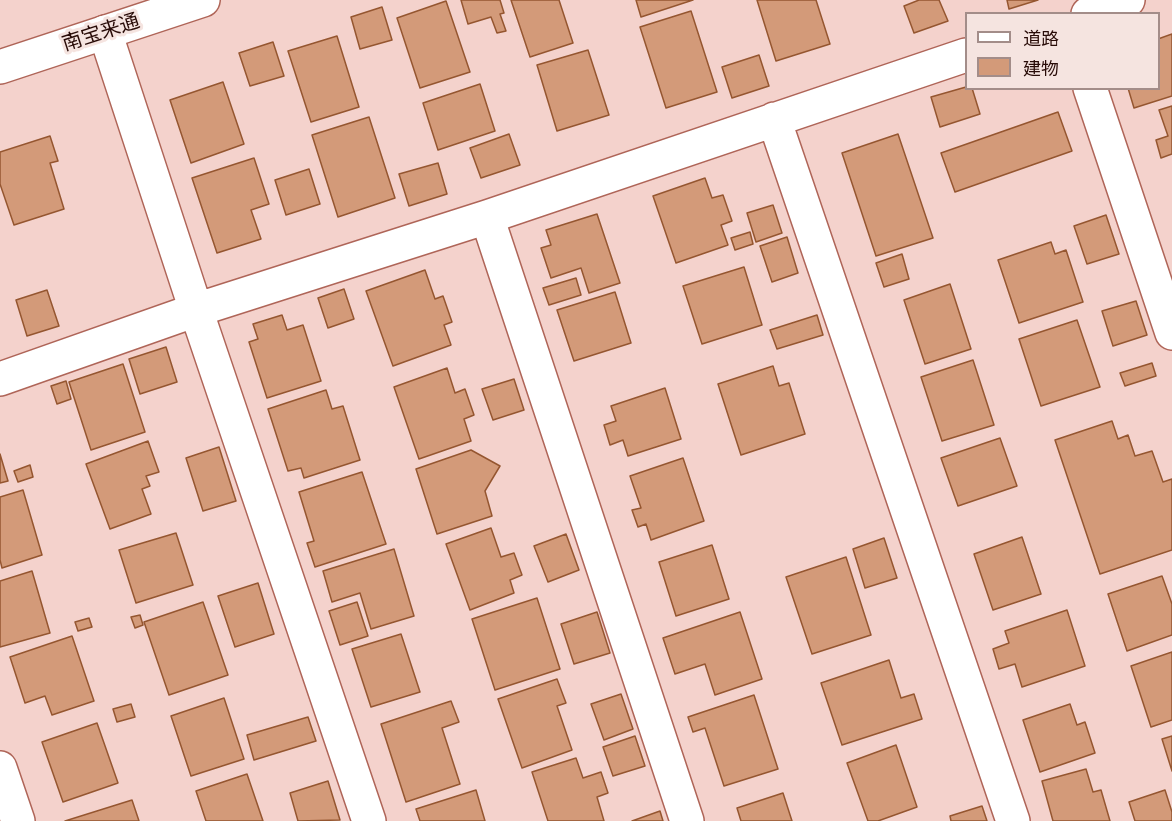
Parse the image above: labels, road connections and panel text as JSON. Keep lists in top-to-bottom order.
{
  "streets": {
    "street": ["南宝来通"]
  },
  "legend": ["道路", "建物"]
}
